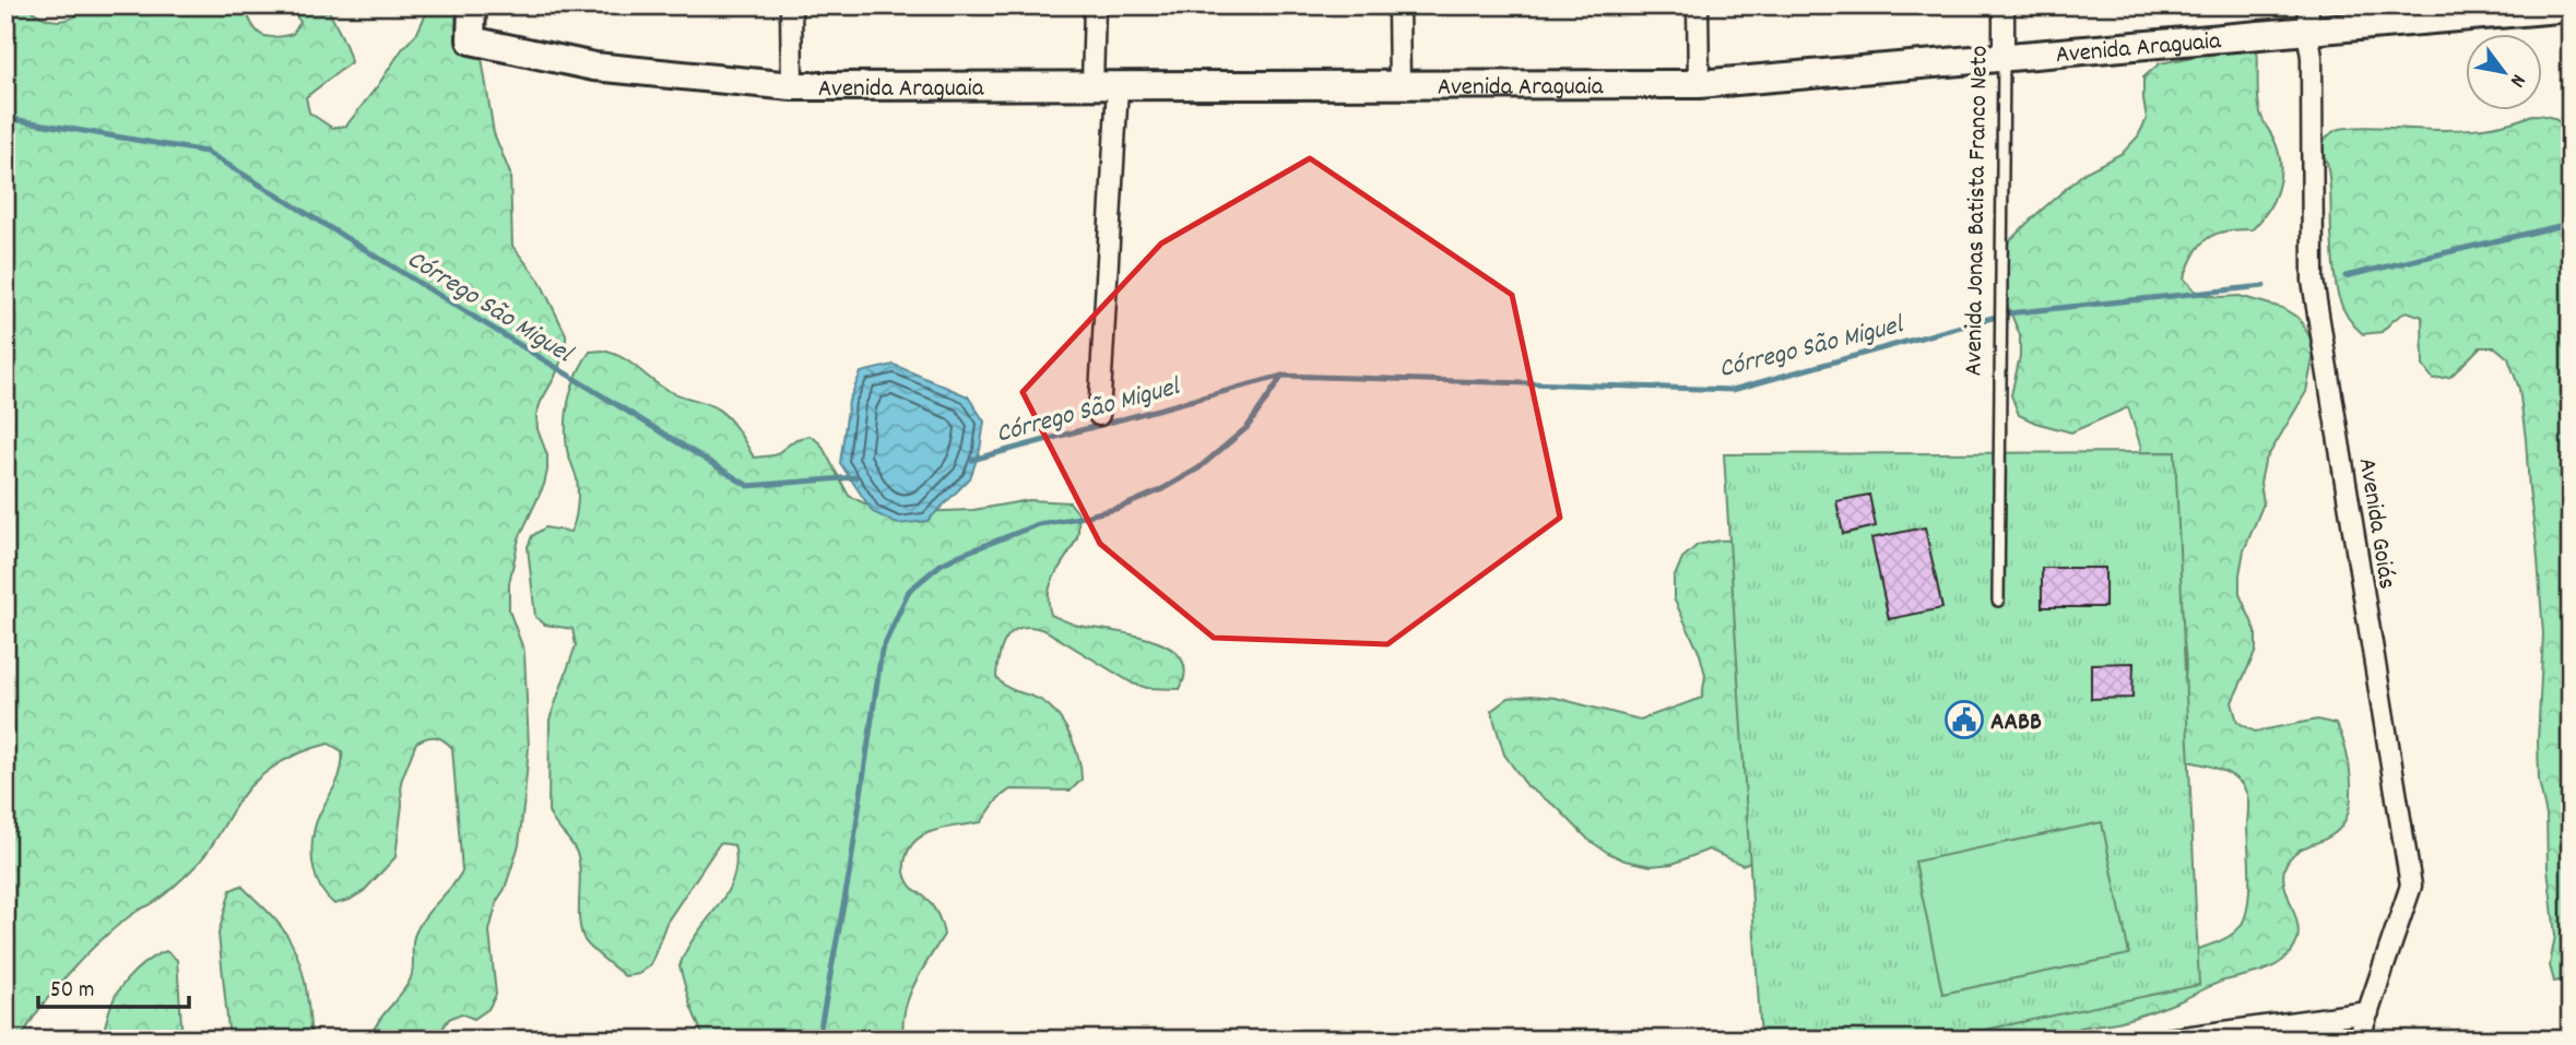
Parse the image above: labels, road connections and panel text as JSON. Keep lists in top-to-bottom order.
{
  "streets": {
    "street": ["Avenida Araguaia", "Avenida Jonas Batista Franco Neto", "Avenida Goiás"]
  },
  "crossings": [
    ["Avenida Araguaia", "Avenida Jonas Batista Franco Neto"],
    ["Avenida Araguaia", "Avenida Goiás"]
  ],
  "water": ["Córrego São Miguel"],
  "places": {
    "public building": ["AABB"]
  },
  "scale_bar": "50 m",
  "north": "bottom right"
}
